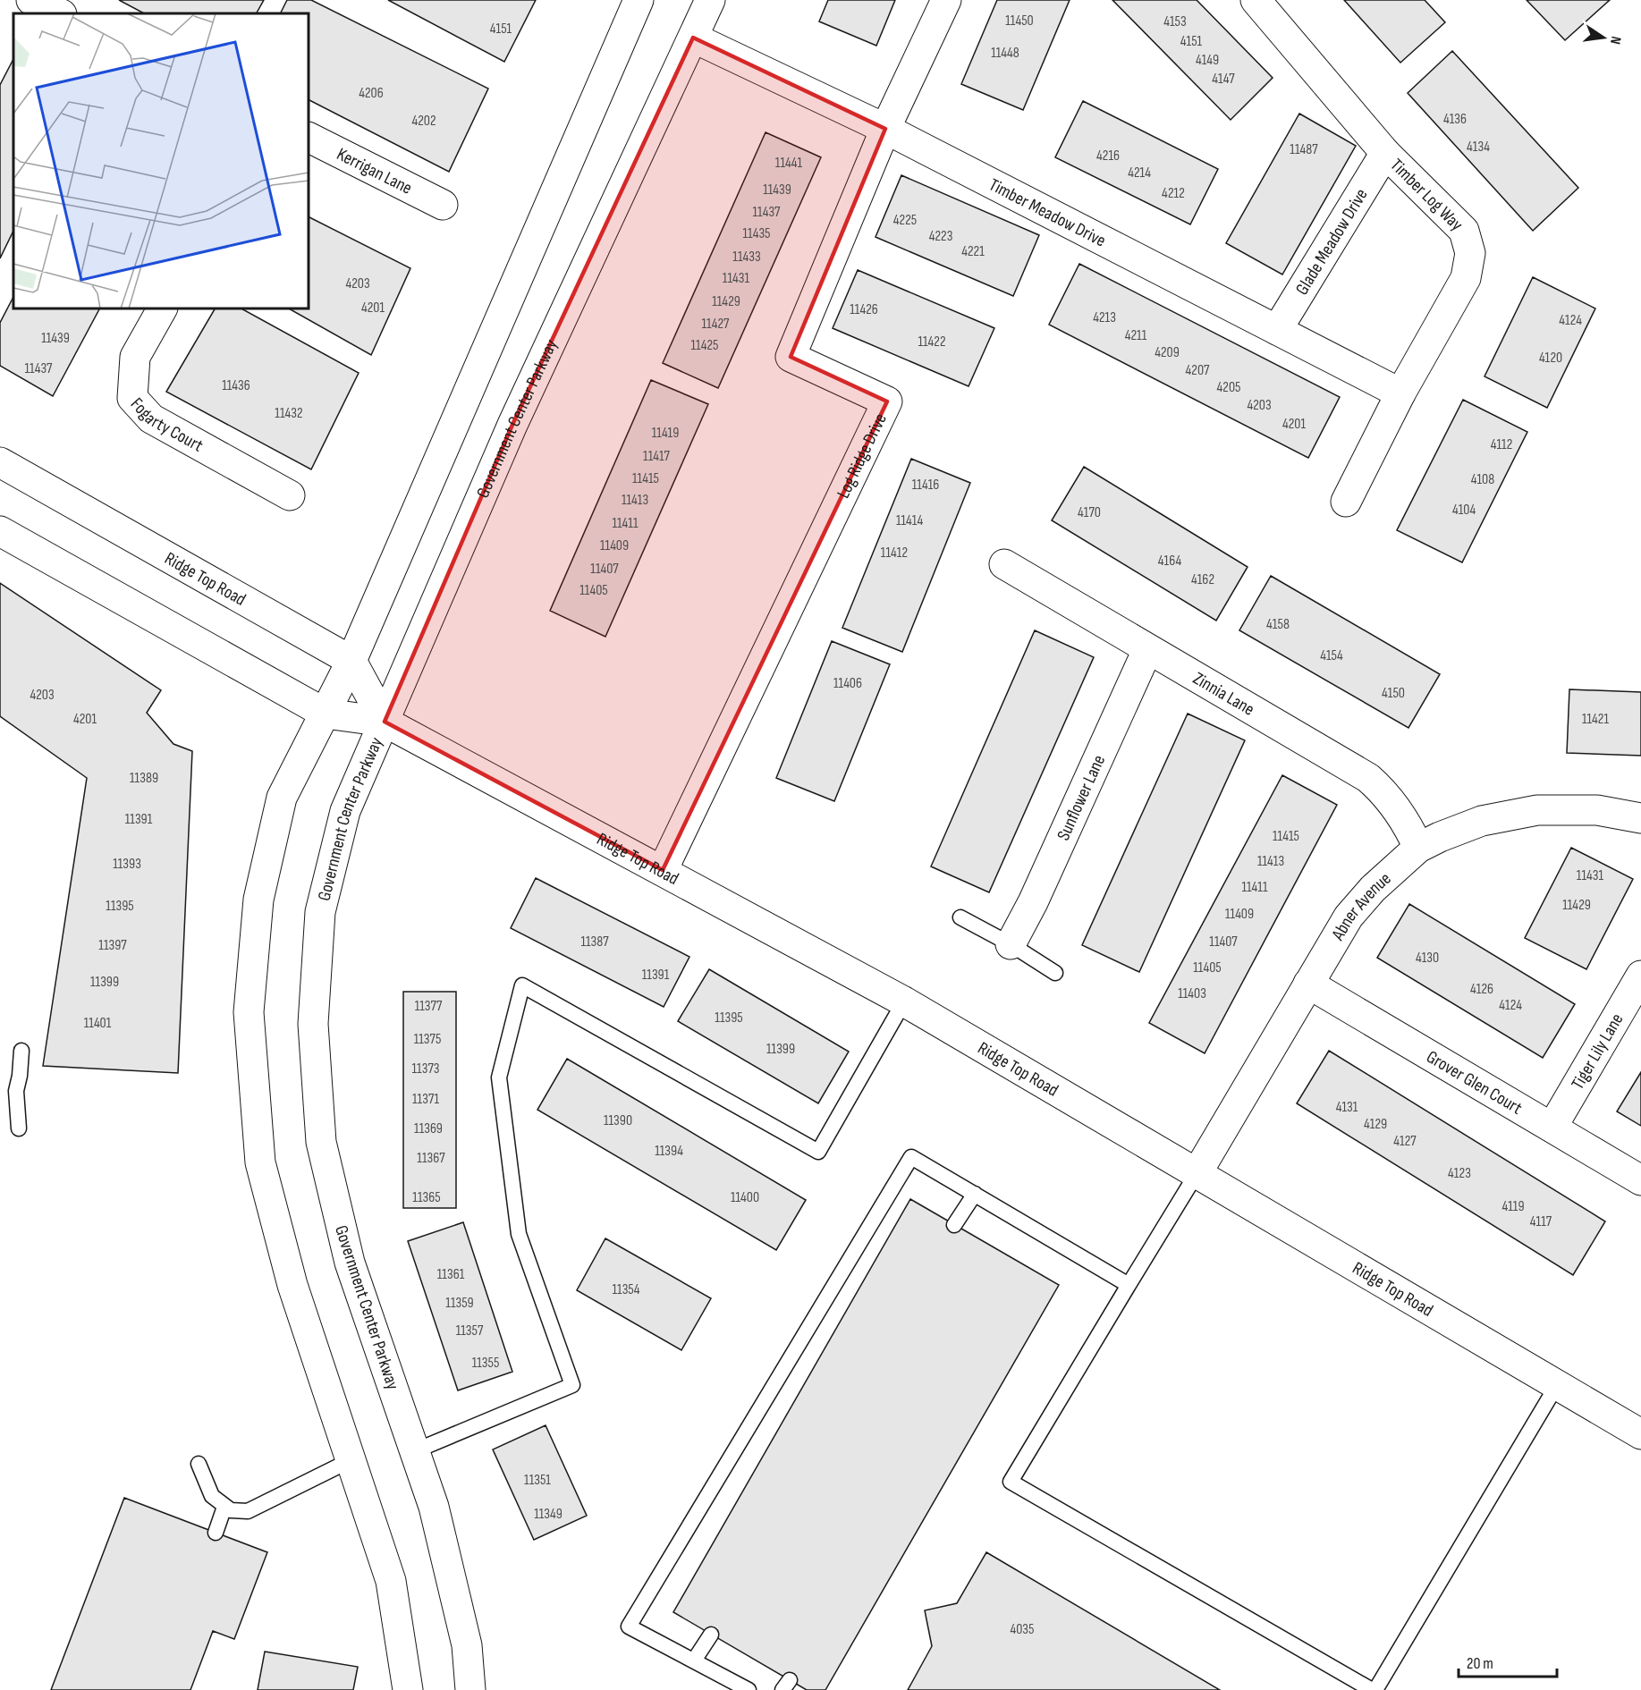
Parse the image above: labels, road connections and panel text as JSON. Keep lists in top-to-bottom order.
{
  "streets": {
    "street": [
      "Kerrigan Lane",
      "Timber Log Way",
      "Timber Meadow Drive",
      "Glade Meadow Drive",
      "Government Center Parkway",
      "Fogarty Court",
      "Log Ridge Drive",
      "Ridge Top Road",
      "Zinnia Lane",
      "Sunflower Lane",
      "Abner Avenue",
      "Tiger Lily Lane",
      "Grover Glen Court"
    ]
  },
  "crossings": [
    ["Timber Log Way", "Timber Meadow Drive"],
    ["Timber Log Way", "Glade Meadow Drive"],
    ["Timber Meadow Drive", "Glade Meadow Drive"],
    ["Timber Meadow Drive", "Government Center Parkway"],
    ["Timber Meadow Drive", "Log Ridge Drive"],
    ["Government Center Parkway", "Ridge Top Road"],
    ["Log Ridge Drive", "Ridge Top Road"],
    ["Ridge Top Road", "Abner Avenue"],
    ["Zinnia Lane", "Sunflower Lane"],
    ["Zinnia Lane", "Abner Avenue"],
    ["Abner Avenue", "Grover Glen Court"],
    ["Tiger Lily Lane", "Grover Glen Court"]
  ],
  "house_numbers": [
    "11450",
    "4153",
    "4151",
    "4151",
    "11448",
    "4149",
    "4147",
    "4206",
    "4136",
    "4202",
    "4134",
    "11487",
    "4216",
    "11441",
    "4214",
    "11439",
    "4212",
    "11437",
    "4225",
    "11435",
    "4223",
    "4221",
    "11433",
    "11431",
    "4203",
    "11429",
    "4201",
    "11426",
    "4213",
    "4124",
    "11427",
    "4211",
    "11439",
    "11422",
    "11425",
    "4209",
    "4120",
    "11437",
    "4207",
    "11436",
    "4205",
    "4203",
    "11432",
    "4201",
    "11419",
    "4112",
    "11417",
    "11415",
    "4108",
    "11416",
    "11413",
    "4104",
    "4170",
    "11414",
    "11411",
    "11409",
    "11412",
    "4164",
    "11407",
    "4162",
    "11405",
    "4158",
    "4154",
    "11406",
    "4150",
    "4203",
    "4201",
    "11421",
    "11389",
    "11391",
    "11415",
    "11413",
    "11393",
    "11431",
    "11411",
    "11429",
    "11395",
    "11409",
    "11387",
    "11407",
    "11397",
    "4130",
    "11405",
    "11391",
    "11399",
    "4126",
    "11403",
    "4124",
    "11377",
    "11395",
    "11401",
    "11375",
    "11399",
    "11373",
    "11371",
    "4131",
    "11390",
    "4129",
    "11369",
    "4127",
    "11394",
    "11367",
    "4123",
    "11365",
    "11400",
    "4119",
    "4117",
    "11361",
    "11354",
    "11359",
    "11357",
    "11355",
    "11351",
    "11349",
    "4035"
  ],
  "scale_bar": "20 m",
  "north": "right"
}
